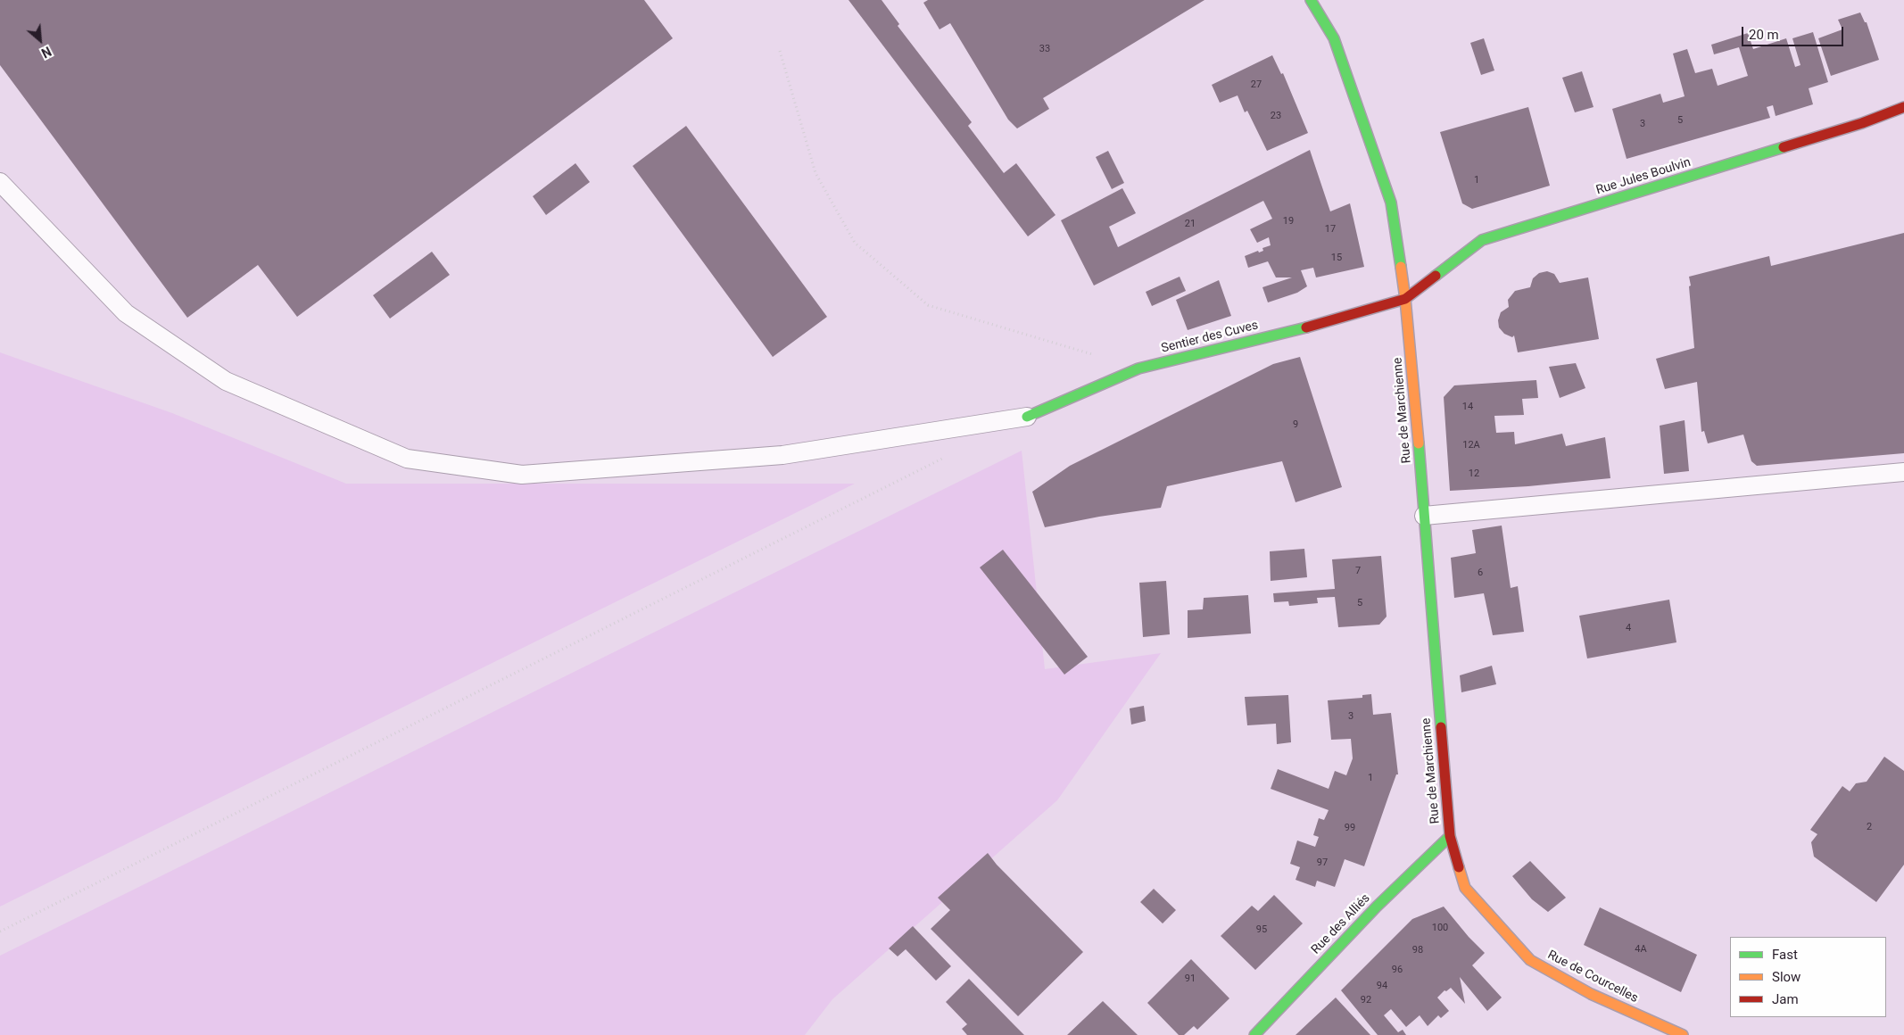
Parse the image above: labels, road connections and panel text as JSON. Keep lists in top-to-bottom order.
{
  "streets": {
    "street": [
      "Rue Jules Boulvin",
      "Sentier des Cuves",
      "Rue de Marchienne",
      "Rue des Alliés",
      "Rue de Courcelles"
    ]
  },
  "crossings": [
    ["Rue Jules Boulvin", "Sentier des Cuves"],
    ["Rue Jules Boulvin", "Rue de Marchienne"],
    ["Sentier des Cuves", "Rue de Marchienne"],
    ["Rue de Marchienne", "Rue des Alliés"],
    ["Rue de Marchienne", "Rue de Courcelles"],
    ["Rue des Alliés", "Rue de Courcelles"]
  ],
  "house_numbers": [
    "33",
    "27",
    "23",
    "5",
    "3",
    "1",
    "19",
    "21",
    "17",
    "15",
    "14",
    "9",
    "12A",
    "12",
    "7",
    "6",
    "5",
    "4",
    "3",
    "1",
    "2",
    "99",
    "97",
    "100",
    "95",
    "4A",
    "98",
    "96",
    "91",
    "94",
    "92"
  ],
  "legend": ["Fast", "Slow", "Jam"],
  "scale_bar": "20 m",
  "north": "bottom right"
}
